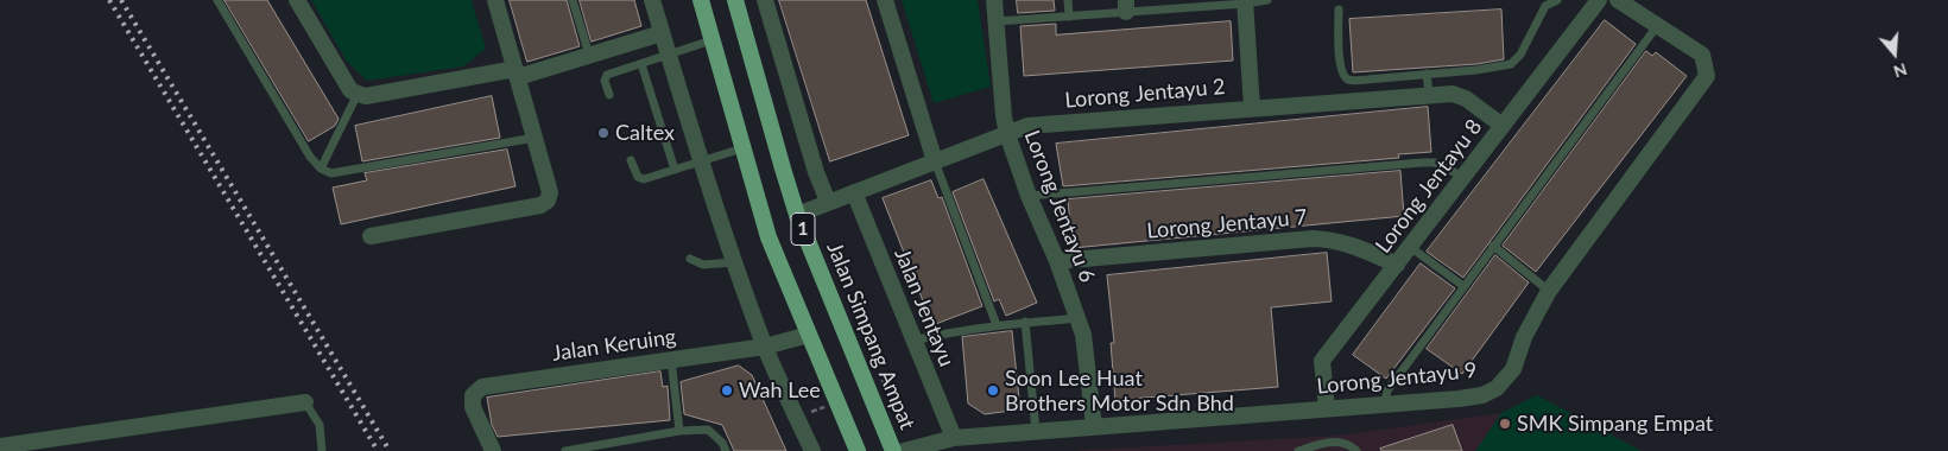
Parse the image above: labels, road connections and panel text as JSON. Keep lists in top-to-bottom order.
{
  "streets": {
    "highway": ["1", "Jalan Simpang Ampat"],
    "street": [
      "Lorong Jentayu 2",
      "Lorong Jentayu 8",
      "Lorong Jentayu 6",
      "Lorong Jentayu 7",
      "Jalan Jentayu",
      "Jalan Keruing",
      "Lorong Jentayu 9"
    ]
  },
  "crossings": [
    ["Lorong Jentayu 2", "Lorong Jentayu 8"],
    ["Lorong Jentayu 2", "Lorong Jentayu 6"],
    ["Lorong Jentayu 2", "Jalan Jentayu"],
    ["Lorong Jentayu 2", "Jalan Simpang Ampat"],
    ["Lorong Jentayu 8", "Lorong Jentayu 7"],
    ["Lorong Jentayu 8", "Lorong Jentayu 9"],
    ["Lorong Jentayu 6", "Lorong Jentayu 7"],
    ["Lorong Jentayu 6", "Lorong Jentayu 9"],
    ["1", "Jalan Keruing"],
    ["Jalan Jentayu", "Lorong Jentayu 9"]
  ],
  "places": [
    "Caltex",
    "Wah Lee",
    "Soon Lee Huat Brothers Motor Sdn Bhd",
    "SMK Simpang Empat"
  ],
  "north": "bottom"
}
